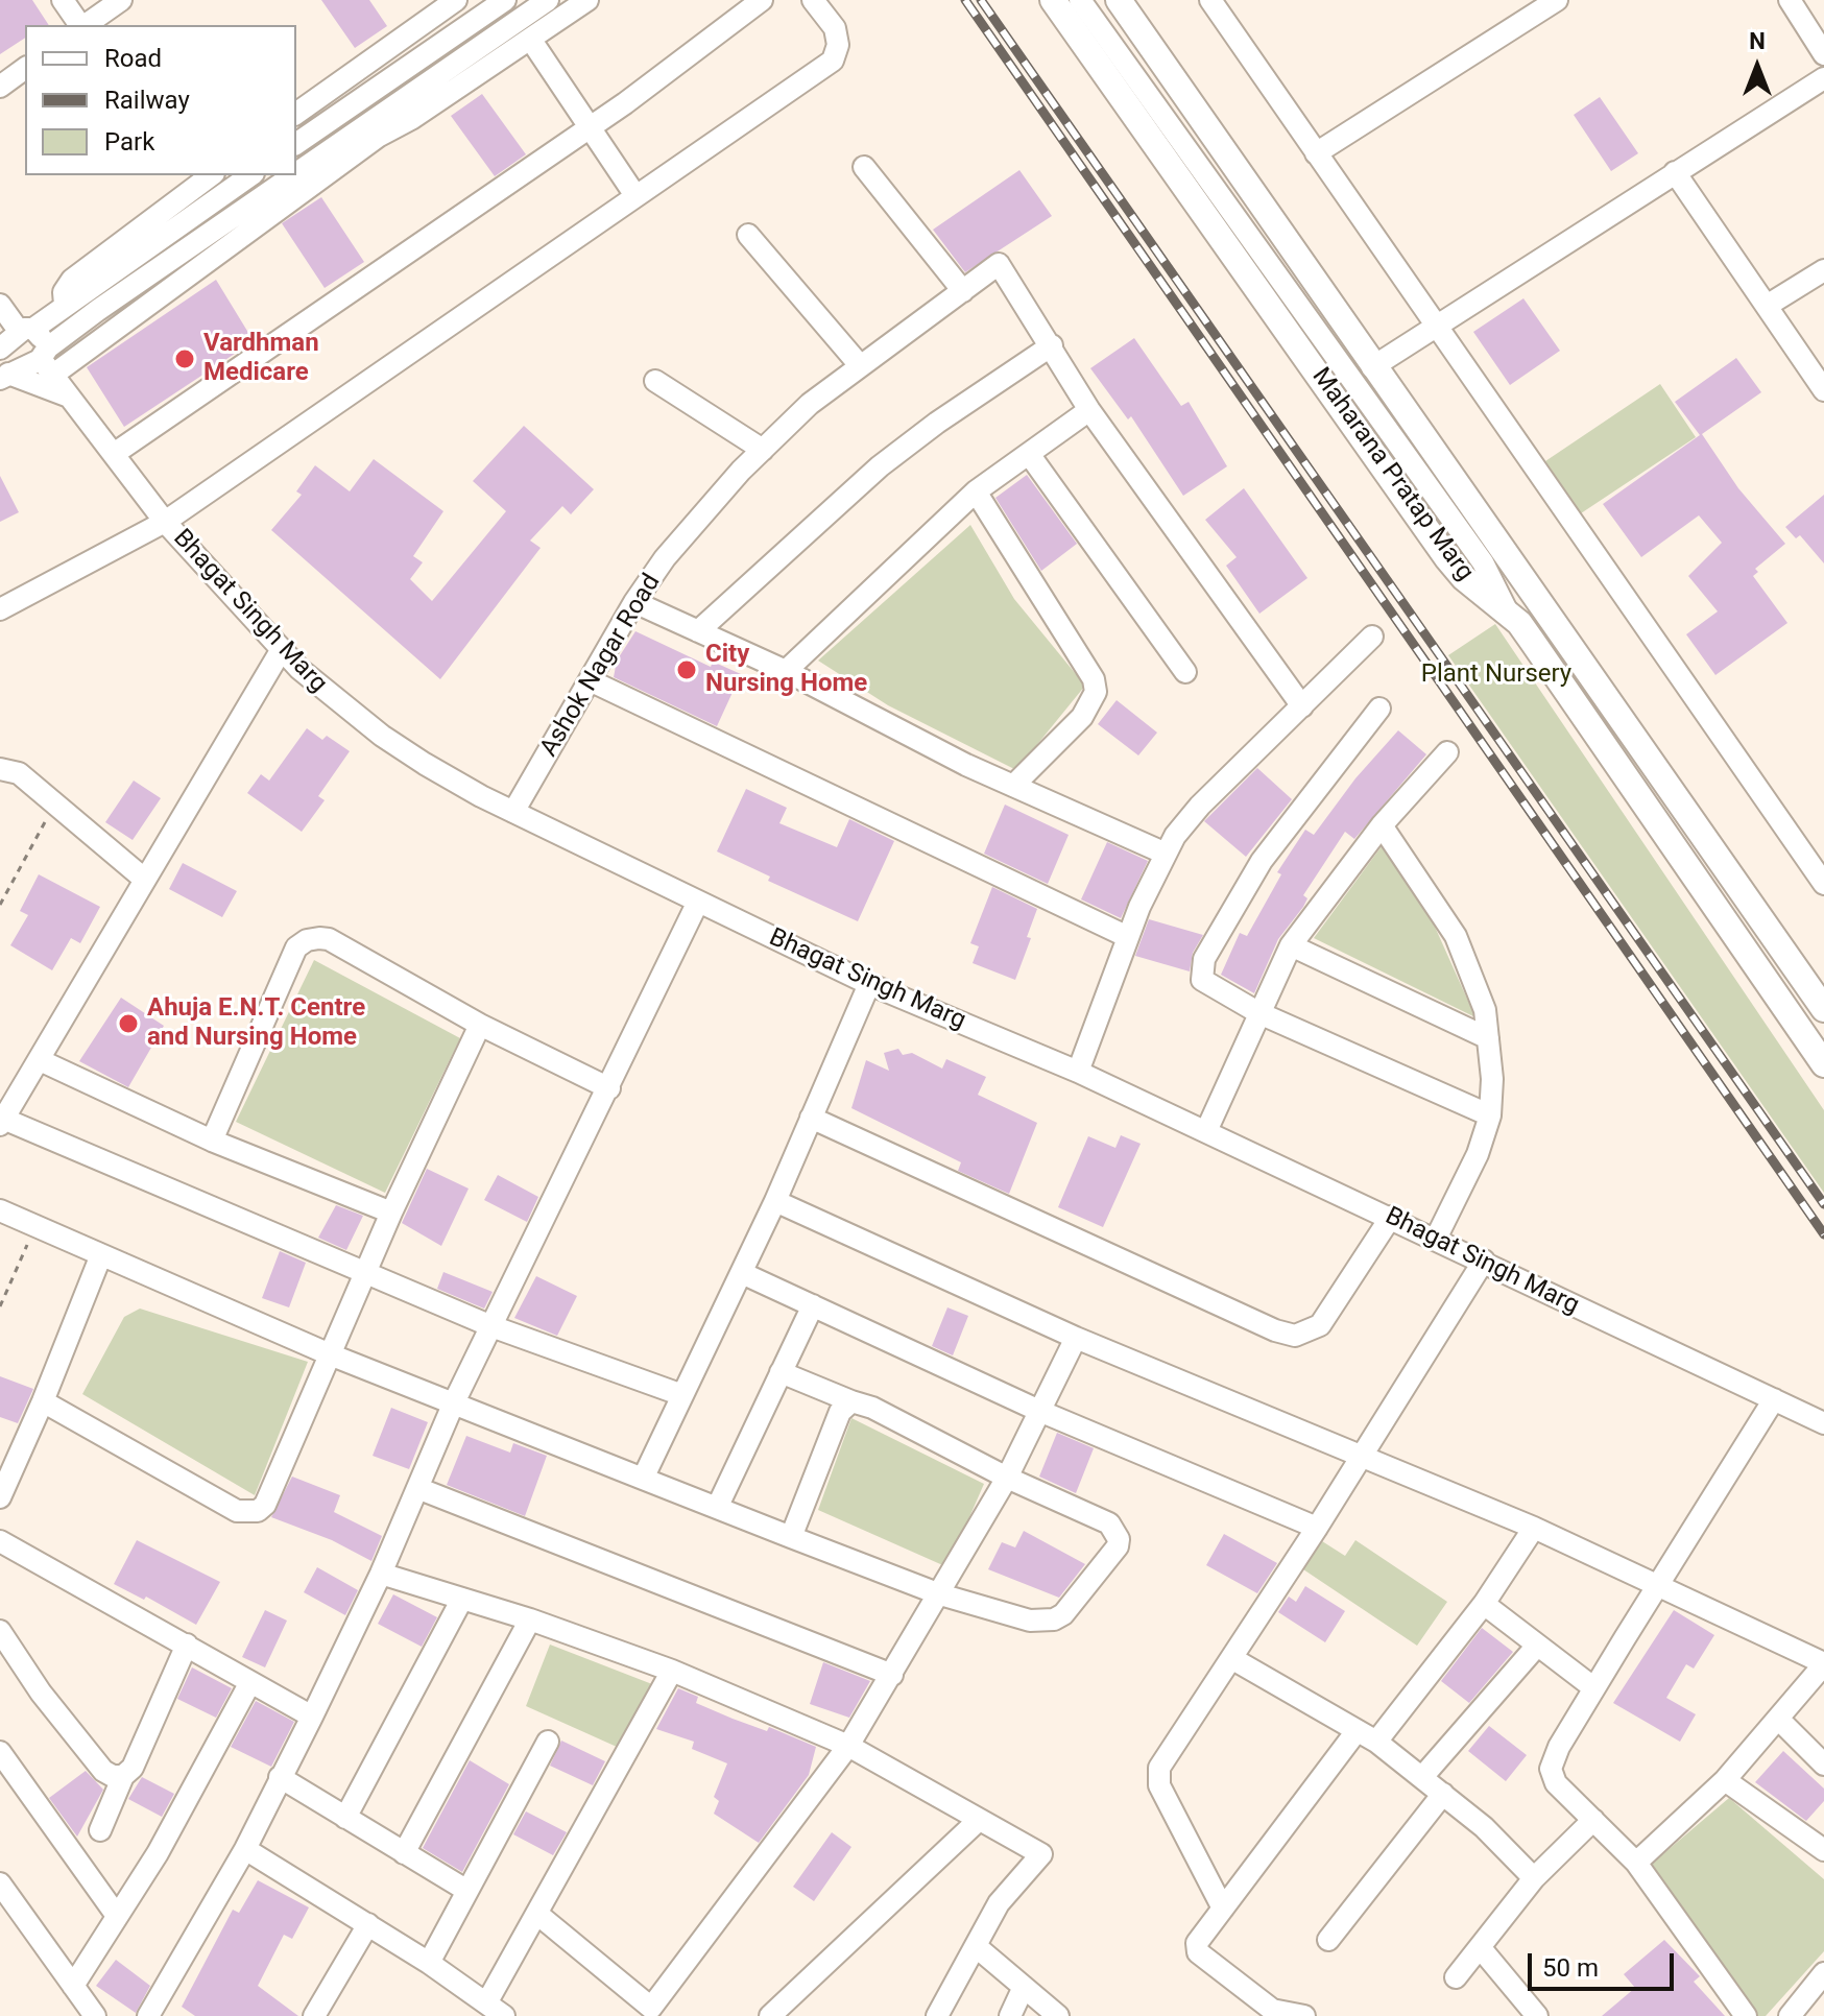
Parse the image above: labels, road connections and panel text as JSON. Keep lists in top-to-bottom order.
{
  "streets": {
    "main road": ["Maharana Pratap Marg"],
    "street": ["Bhagat Singh Marg", "Ashok Nagar Road"]
  },
  "crossings": [
    ["Bhagat Singh Marg", "Ashok Nagar Road"]
  ],
  "parks": ["Plant Nursery"],
  "places": ["Vardhman Medicare", "City Nursing Home", "Ahuja E.N.T. Centre and Nursing Home"],
  "legend": ["Road", "Railway", "Park"],
  "scale_bar": "50 m",
  "north": "top"
}
